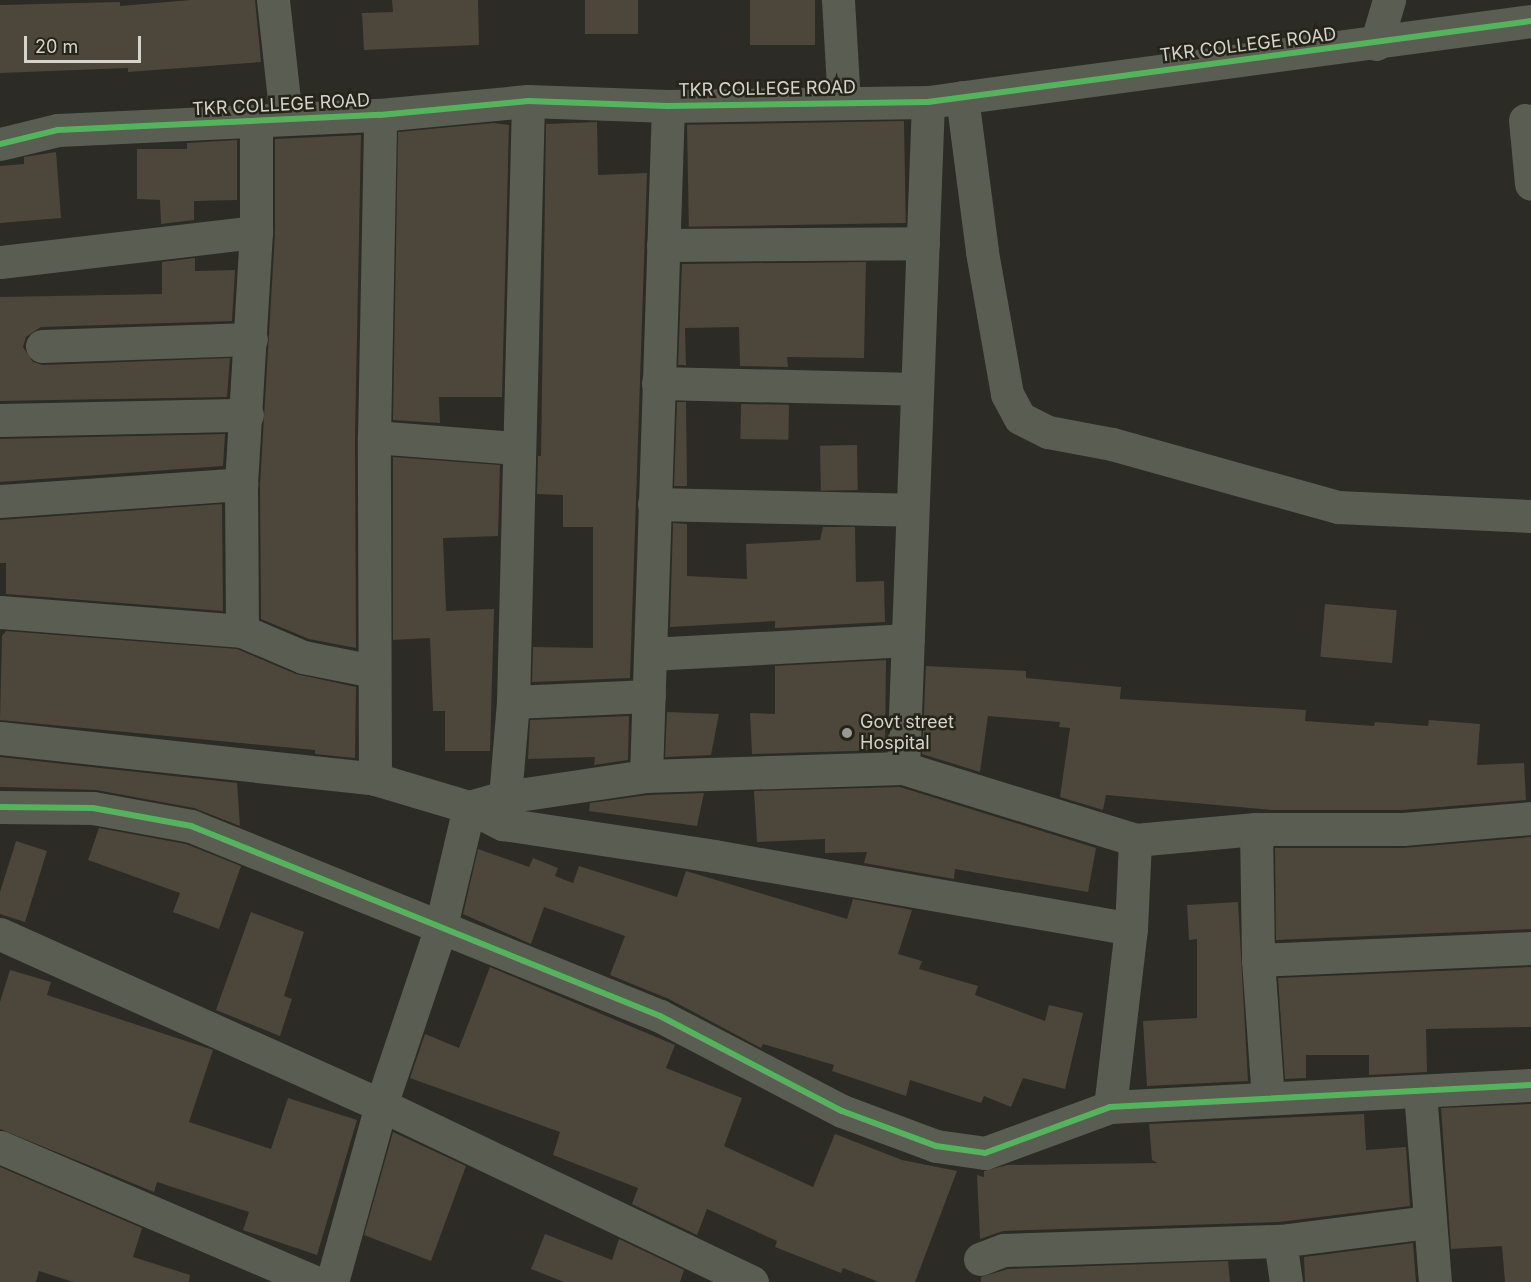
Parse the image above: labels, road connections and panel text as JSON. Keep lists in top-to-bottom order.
{
  "streets": {
    "street": ["TKR COLLEGE ROAD"]
  },
  "places": ["Govt street Hospital"],
  "scale_bar": "20 m"
}
